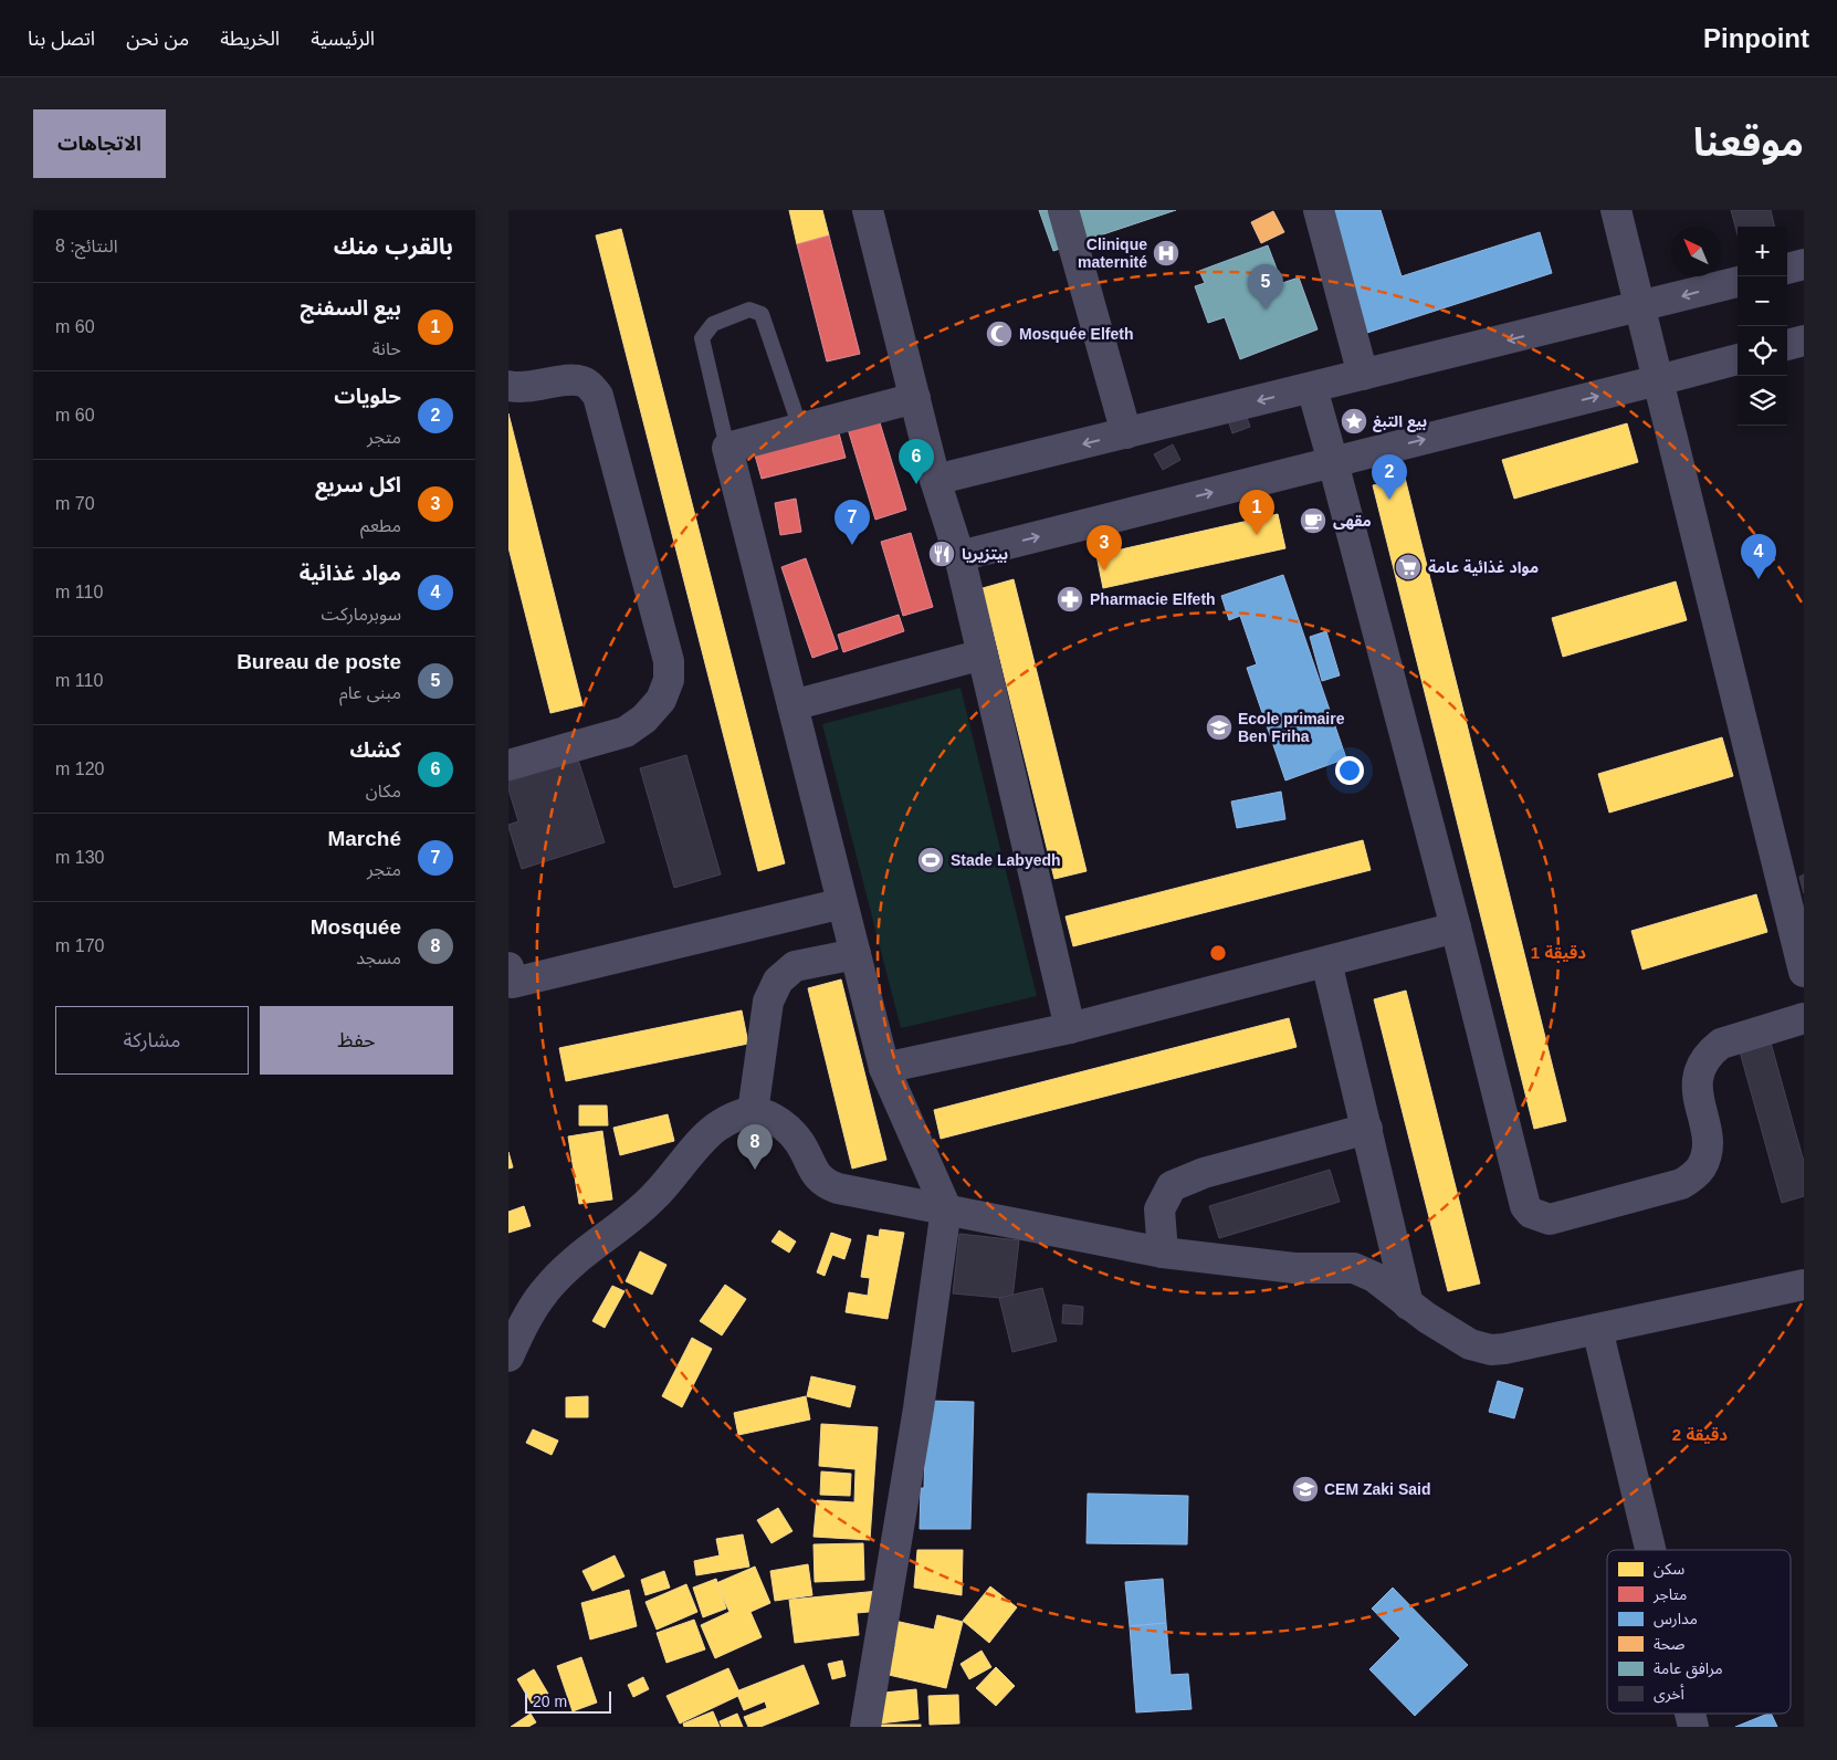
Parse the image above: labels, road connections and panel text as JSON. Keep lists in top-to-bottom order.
{
  "places": {
    "hospital": ["Clinique maternité"],
    "mosque": ["Mosquée Elfeth"],
    "place": ["بيع التبغ"],
    "cafe": ["مقهى"],
    "restaurant": ["بيتزيريا"],
    "supermarket": ["مواد غذائية عامة"],
    "pharmacy": ["Pharmacie Elfeth"],
    "school or university": ["Ecole primaire Ben Friha", "CEM Zaki Said"],
    "sports": ["Stade Labyedh"]
  },
  "legend": [
    "سكن",
    "متاجر",
    "مدارس",
    "صحة",
    "مرافق عامة",
    "أخرى"
  ],
  "scale_bar": "20 m",
  "north": "top left",
  "page": {
    "header": "Pinpoint",
    "nav": [
      "الرئيسية",
      "الخريطة",
      "من نحن",
      "اتصل بنا"
    ],
    "title": "موقعنا",
    "buttons": [
      "الاتجاهات",
      ["حفظ", "مشاركة"]
    ],
    "heading": ["بالقرب منك", "النتائج: 8"],
    "map_buttons": ["+", "−"],
    "pins": [
      "5",
      "6",
      "2",
      "1",
      "7",
      "3",
      "4",
      "8"
    ],
    "list": [
      {
        "mark": "1",
        "name": "بيع السفنج",
        "note": "حانة",
        "value": "60 m"
      },
      {
        "mark": "2",
        "name": "حلويات",
        "note": "متجر",
        "value": "60 m"
      },
      {
        "mark": "3",
        "name": "اكل سريع",
        "note": "مطعم",
        "value": "70 m"
      },
      {
        "mark": "4",
        "name": "مواد غذائية",
        "note": "سوبرماركت",
        "value": "110 m"
      },
      {
        "mark": "5",
        "name": "Bureau de poste",
        "note": "مبنى عام",
        "value": "110 m"
      },
      {
        "mark": "6",
        "name": "كشك",
        "note": "مكان",
        "value": "120 m"
      },
      {
        "mark": "7",
        "name": "Marché",
        "note": "متجر",
        "value": "130 m"
      },
      {
        "mark": "8",
        "name": "Mosquée",
        "note": "مسجد",
        "value": "170 m"
      }
    ],
    "scale": "20 m"
  },
  "rings": ["1 دقيقة", "2 دقيقة"]
}
